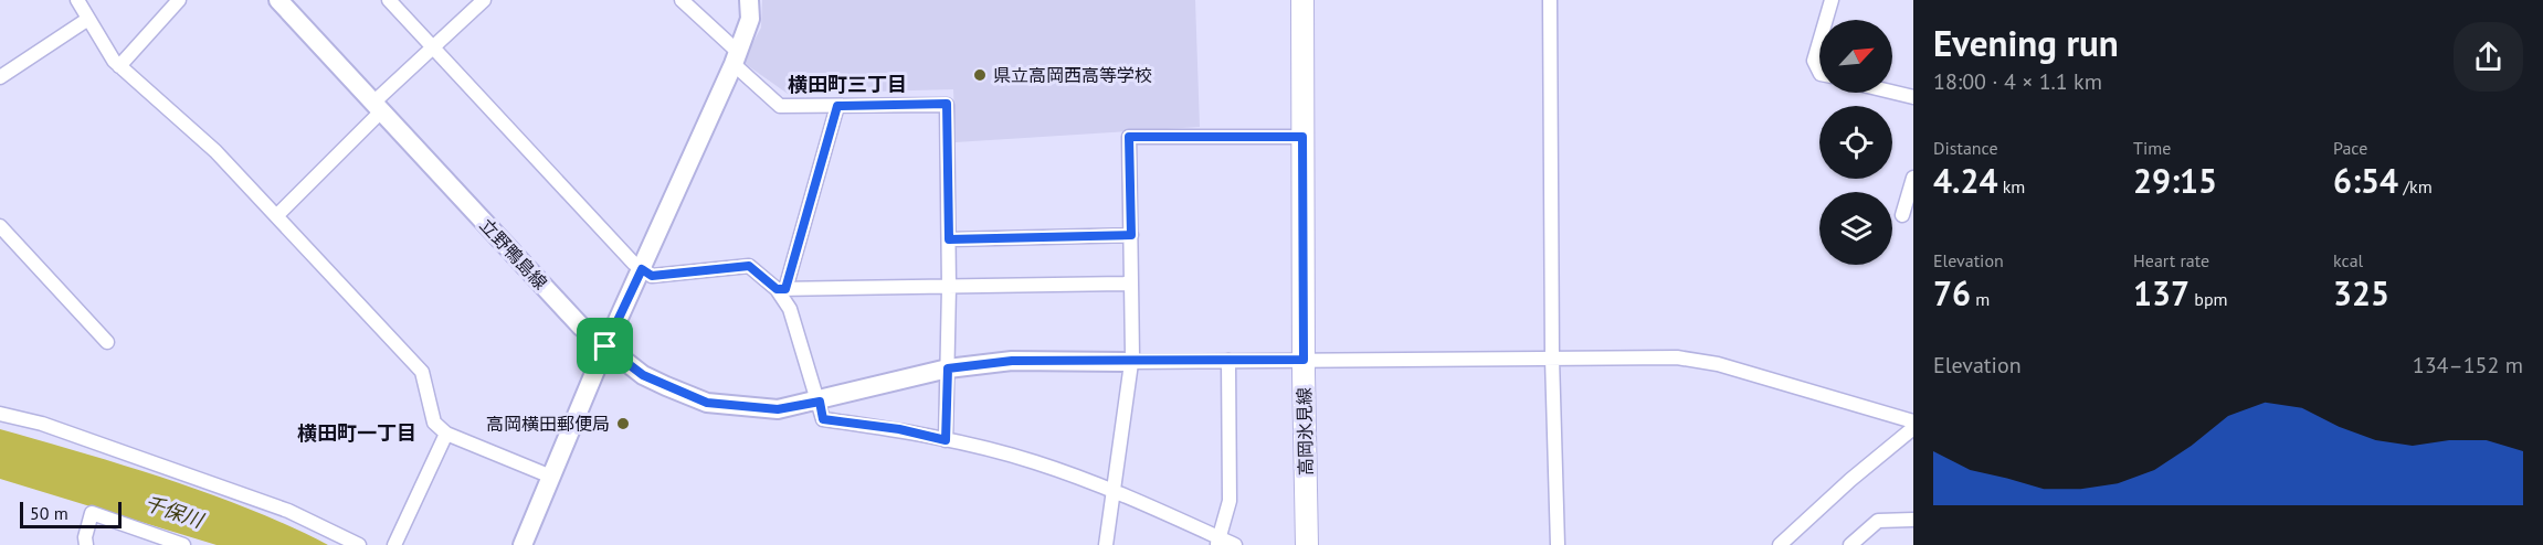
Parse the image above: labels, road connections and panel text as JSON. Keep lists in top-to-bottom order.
{
  "streets": {
    "main road": ["高岡氷見線"],
    "street": ["立野鴨島線"]
  },
  "districts": ["横田町三丁目", "横田町一丁目"],
  "water": ["千保川"],
  "places": ["県立高岡西高等学校", "高岡横田郵便局"],
  "scale_bar": "50 m",
  "north": "top right",
  "page": {
    "heading": ["Evening run", "18:00 · 4 × 1.1 km"],
    "stats": [
      ["Distance", "4.24 km"],
      ["Time", "29:15"],
      ["Pace", "6:54 /km"],
      ["Elevation", "76 m"],
      ["Heart rate", "137 bpm"],
      ["kcal", "325"]
    ],
    "chart": ["Elevation", "134–152 m"],
    "scale": "50 m"
  }
}
